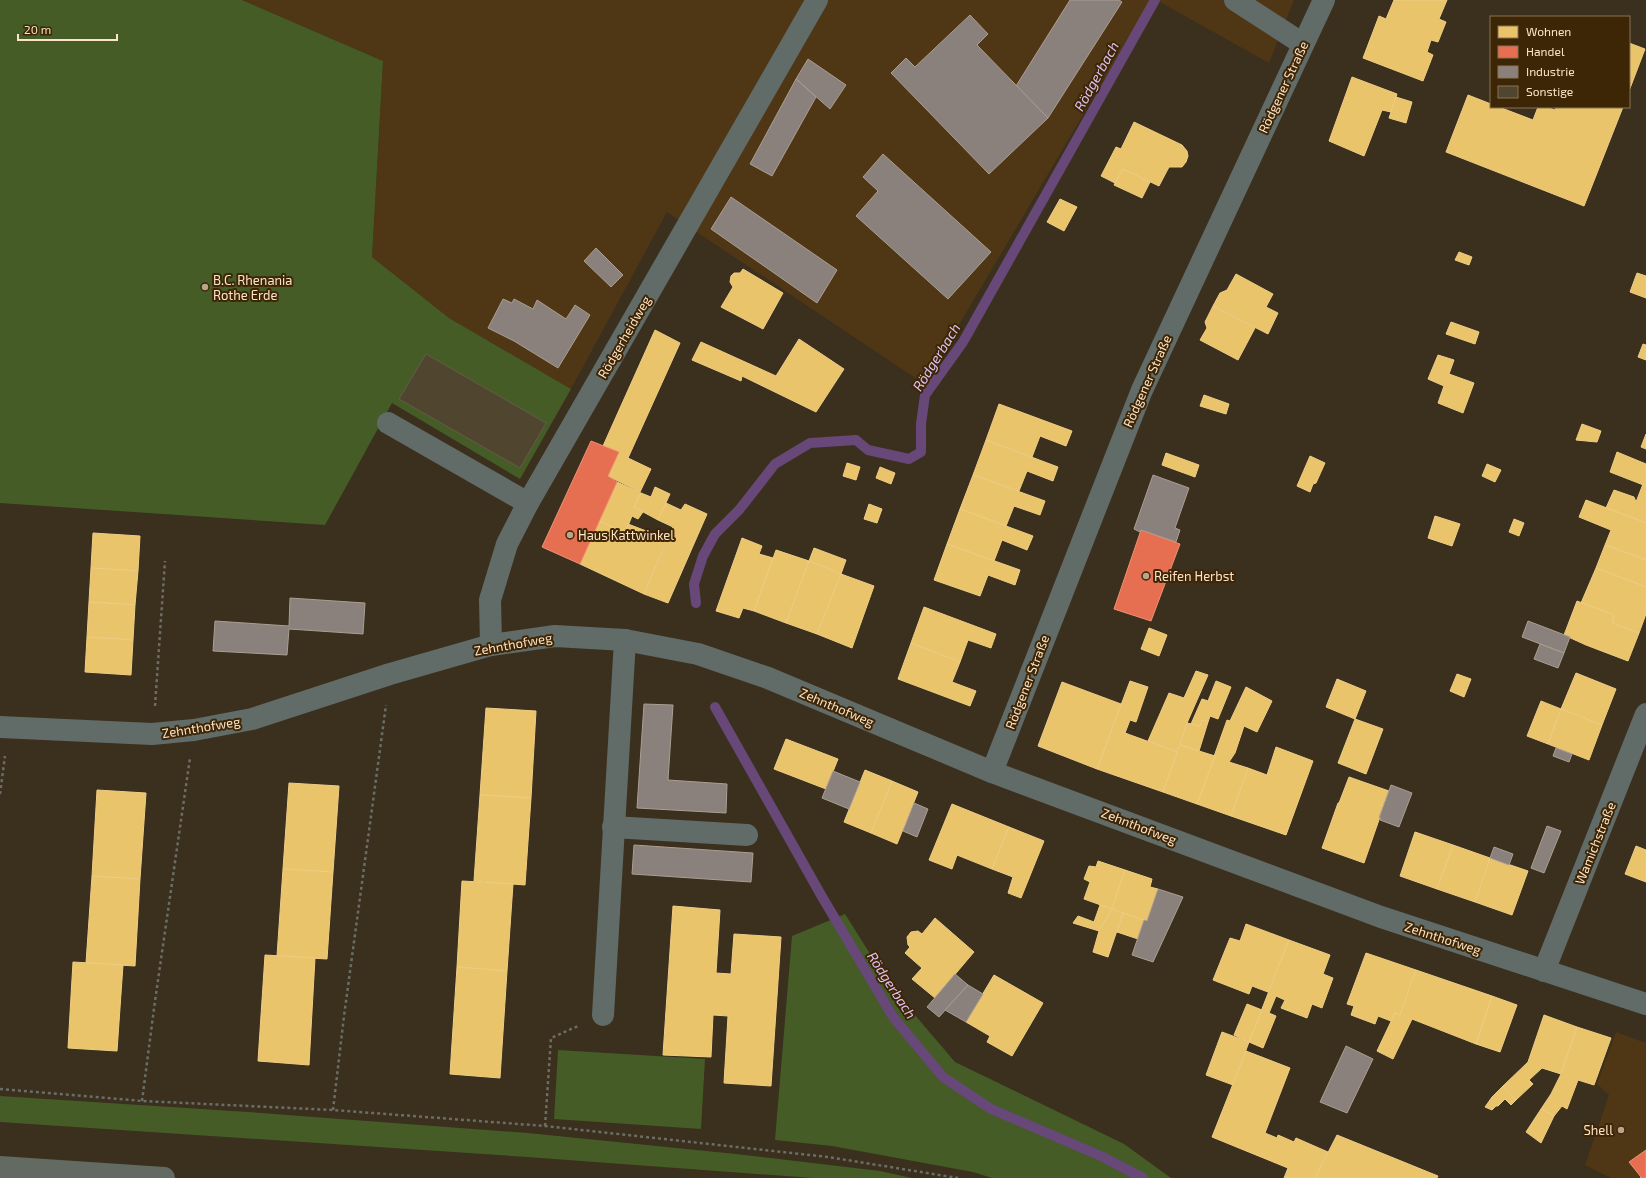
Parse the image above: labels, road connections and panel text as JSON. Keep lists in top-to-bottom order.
{
  "streets": {
    "street": [
      "Rödgener Straße",
      "Rödgerheidweg",
      "Zehnthofweg",
      "Wamichstraße"
    ]
  },
  "crossings": [
    ["Rödgener Straße", "Zehnthofweg"],
    ["Rödgerheidweg", "Zehnthofweg"],
    ["Zehnthofweg", "Wamichstraße"]
  ],
  "water": ["Rödgerbach"],
  "places": [
    "B.C. Rhenania Rothe Erde",
    "Haus Kattwinkel",
    "Reifen Herbst",
    "Shell"
  ],
  "legend": [
    "Wohnen",
    "Handel",
    "Industrie",
    "Sonstige"
  ],
  "scale_bar": "20 m"
}
